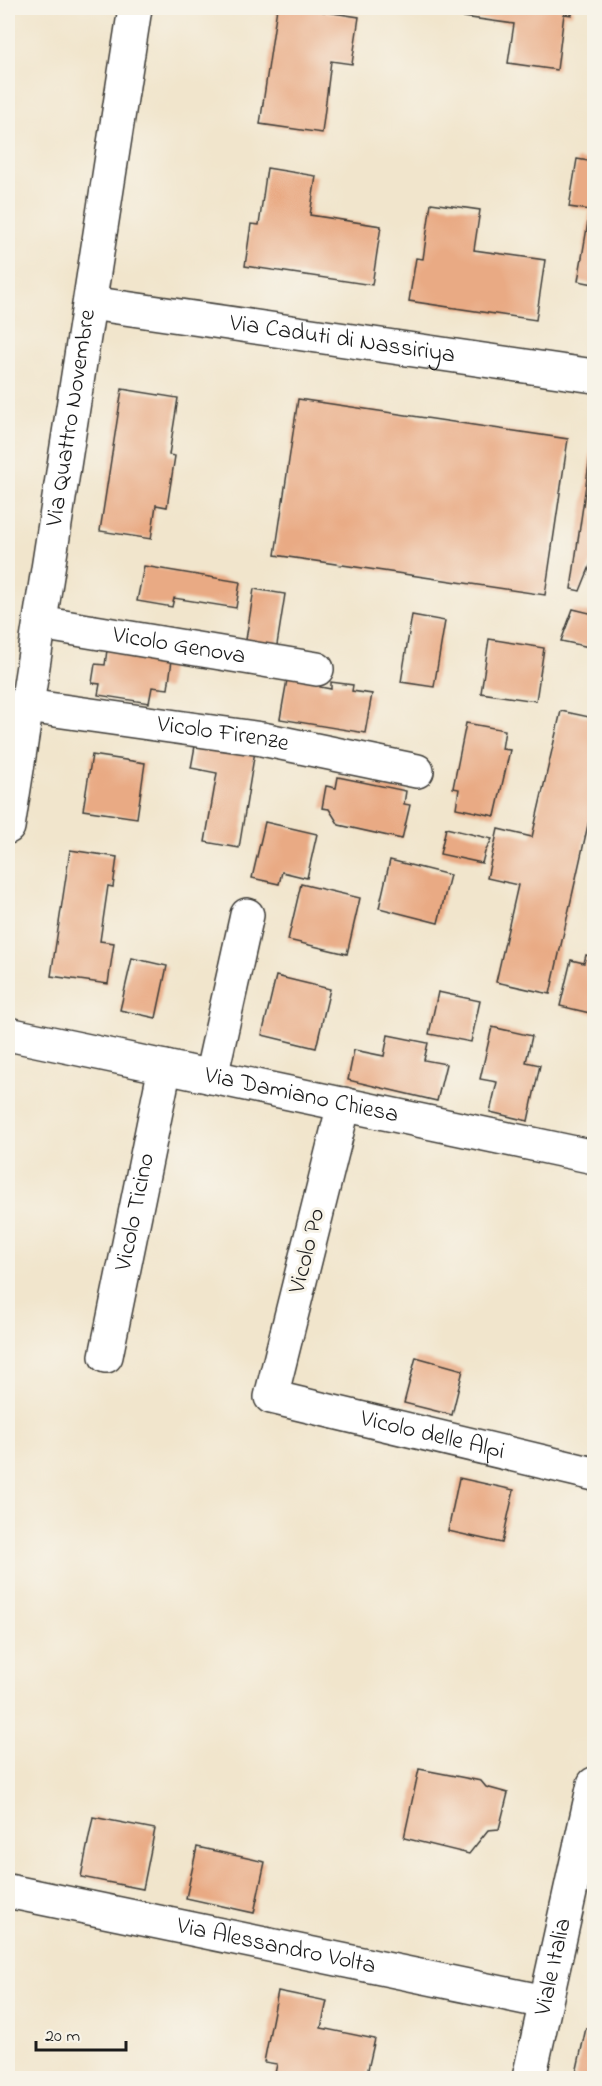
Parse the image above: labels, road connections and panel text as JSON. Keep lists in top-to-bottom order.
{
  "streets": {
    "street": [
      "Via Caduti di Nassiriya",
      "Via Quattro Novembre",
      "Vicolo Genova",
      "Vicolo Firenze",
      "Via Damiano Chiesa",
      "Vicolo Ticino",
      "Vicolo Po",
      "Vicolo delle Alpi",
      "Via Alessandro Volta",
      "Viale Italia"
    ]
  },
  "crossings": [
    ["Via Caduti di Nassiriya", "Via Quattro Novembre"],
    ["Via Quattro Novembre", "Vicolo Genova"],
    ["Via Quattro Novembre", "Vicolo Firenze"],
    ["Via Damiano Chiesa", "Vicolo Ticino"],
    ["Via Damiano Chiesa", "Vicolo Po"],
    ["Vicolo Po", "Vicolo delle Alpi"],
    ["Via Alessandro Volta", "Viale Italia"]
  ],
  "scale_bar": "20 m"
}
